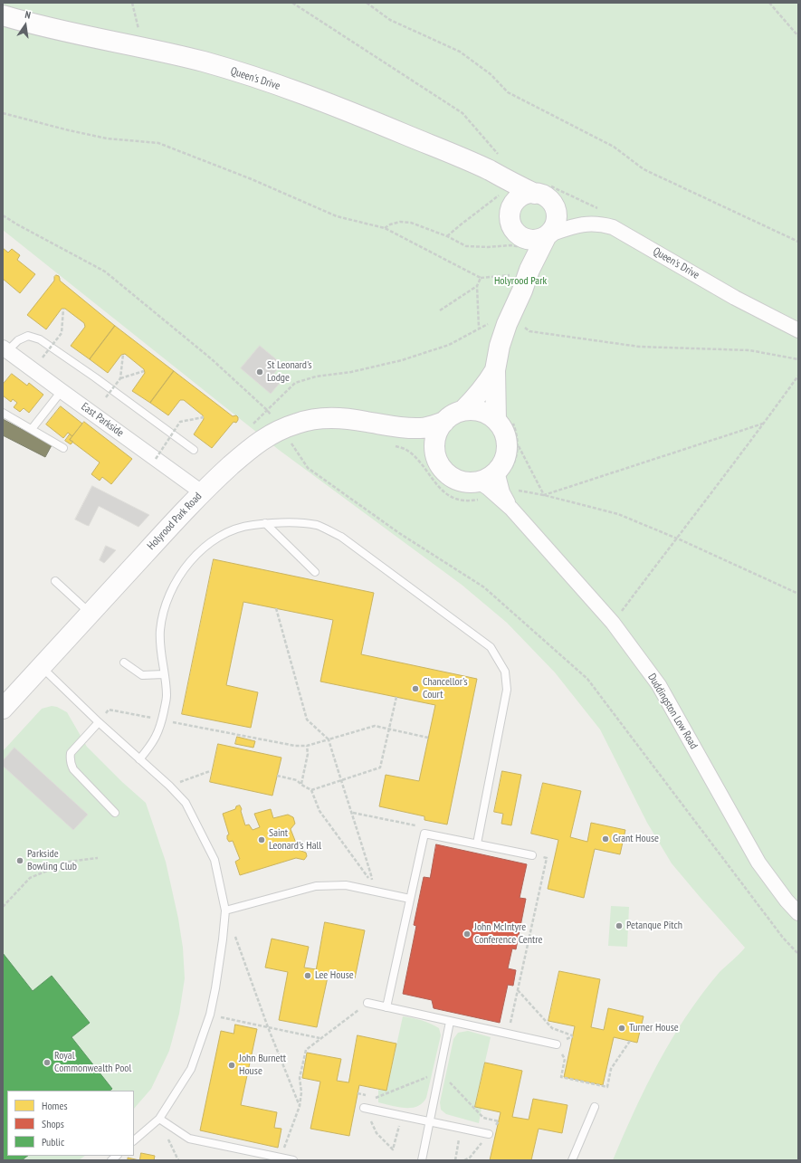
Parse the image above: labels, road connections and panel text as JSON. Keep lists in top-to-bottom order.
{
  "streets": {
    "street": [
      "Queen's Drive",
      "East Parkside",
      "Holyrood Park Road",
      "Duddingston Low Road"
    ]
  },
  "crossings": [
    ["Queen's Drive", "Holyrood Park Road"],
    ["East Parkside", "Holyrood Park Road"]
  ],
  "parks": ["Holyrood Park"],
  "places": [
    "St Leonard's Lodge",
    "Chancellor's Court",
    "Grant House",
    "Saint Leonard's Hall",
    "Parkside Bowling Club",
    "Petanque Pitch",
    "John McIntyre Conference Centre",
    "Lee House",
    "Turner House",
    "Royal Commonwealth Pool",
    "John Burnett House"
  ],
  "legend": ["Homes", "Shops", "Public"],
  "north": "top"
}
